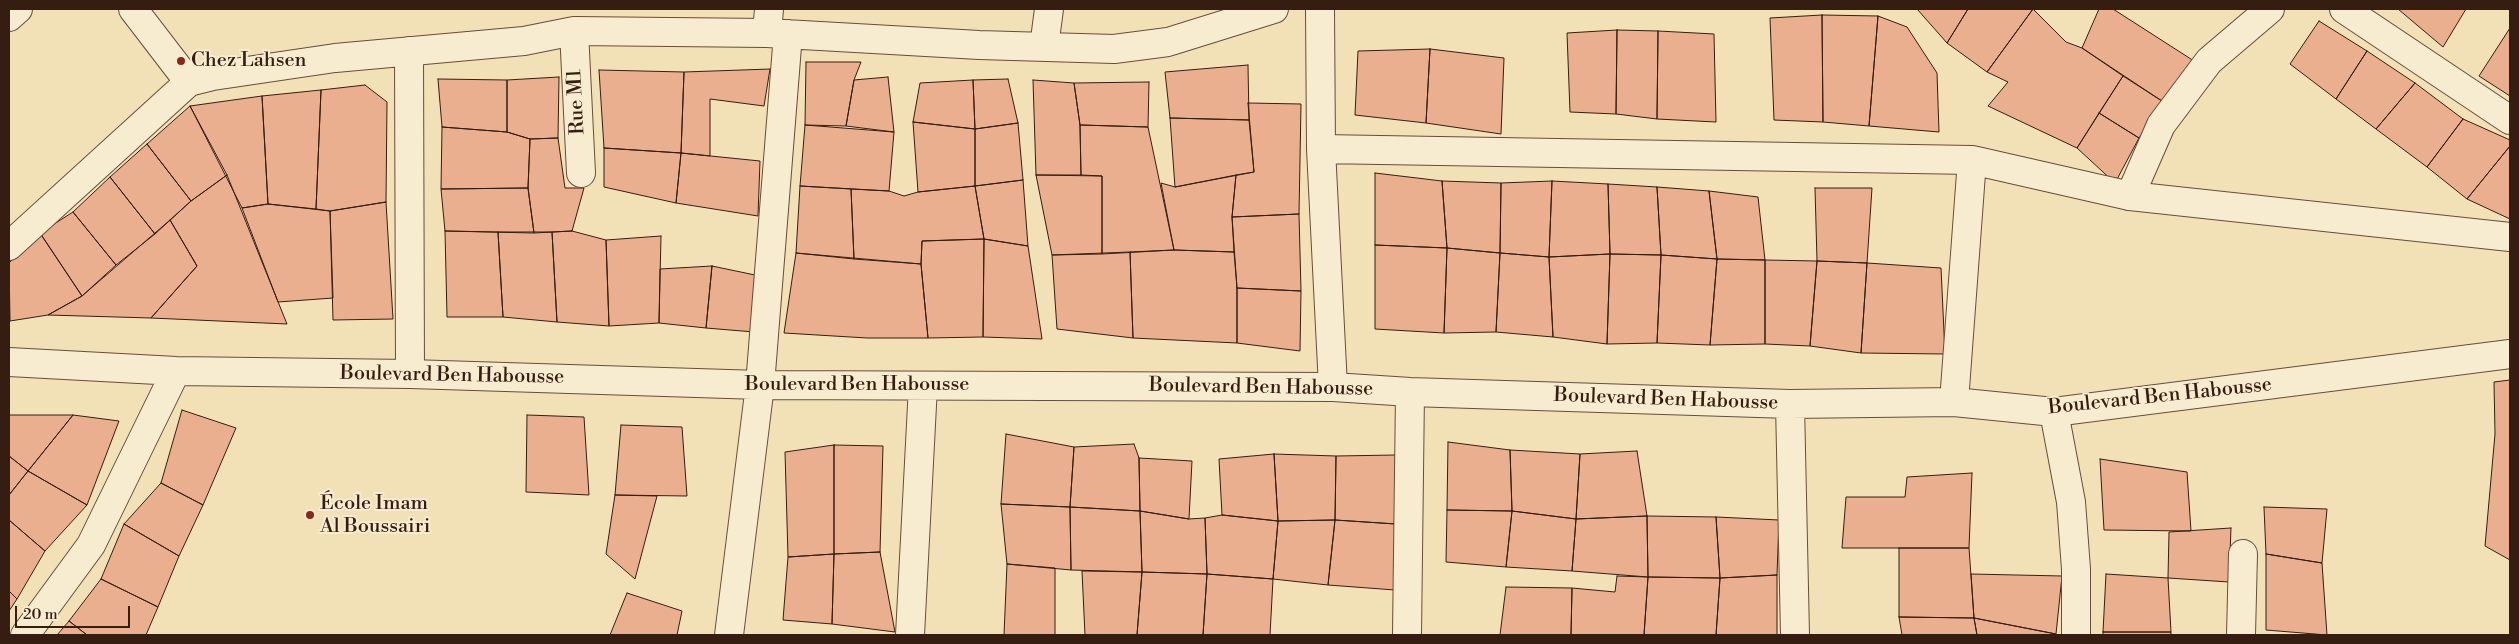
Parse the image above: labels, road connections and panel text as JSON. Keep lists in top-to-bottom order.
{
  "streets": {
    "street": ["Rue M1", "Boulevard Ben Habousse"]
  },
  "places": ["Chez Lahsen", "École Imam Al Boussairi"],
  "scale_bar": "20 m"
}
